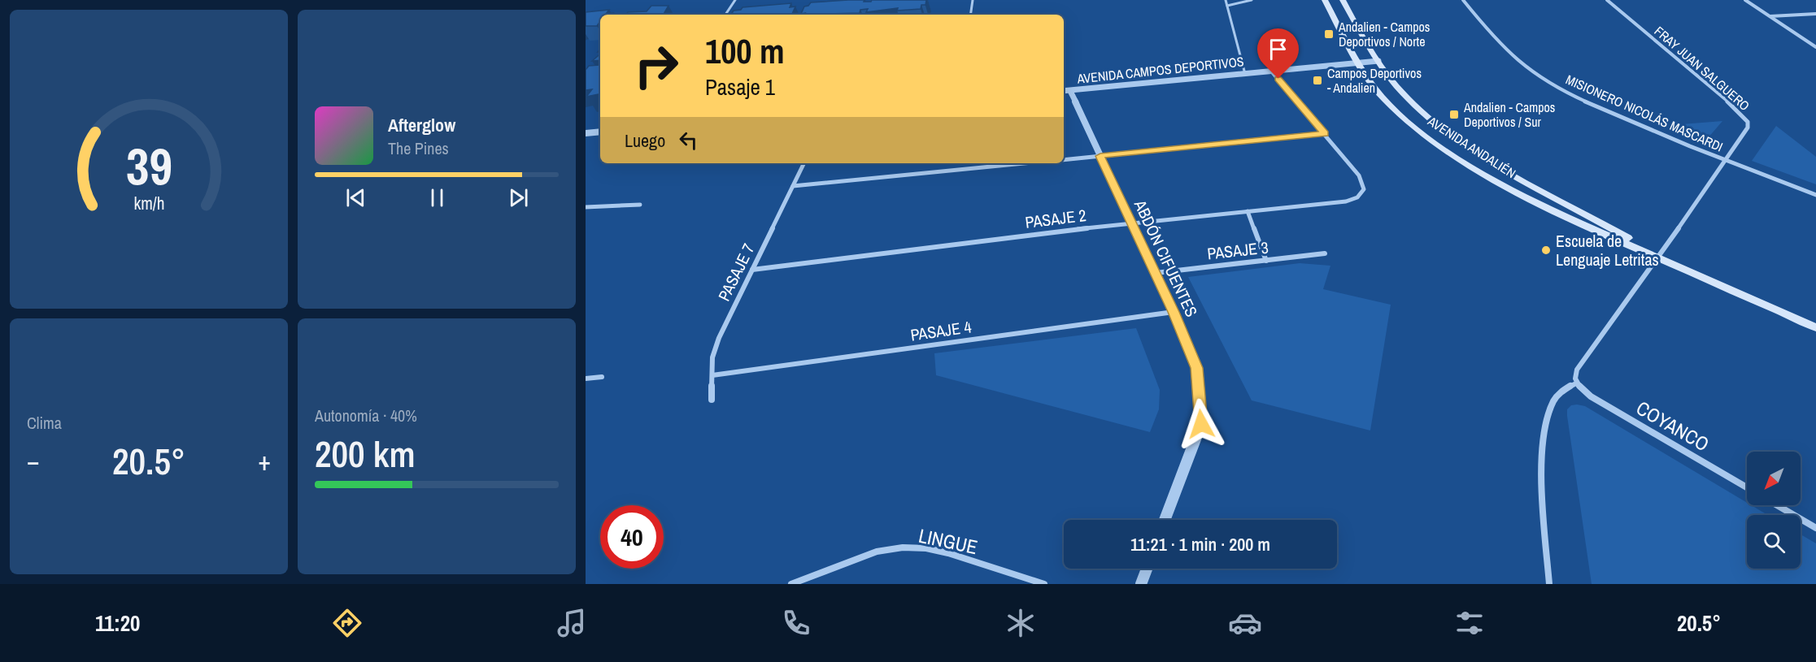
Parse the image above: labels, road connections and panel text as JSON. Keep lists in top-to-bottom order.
{
  "streets": {
    "main road": ["AVENIDA ANDALIÉN"],
    "street": [
      "FRAY JUAN SALGUERO",
      "AVENIDA CAMPOS DEPORTIVOS",
      "MISIONERO NICOLÁS MASCARDI",
      "PASAJE 2",
      "PASAJE 3",
      "ABDÓN CIFUENTES",
      "PASAJE 7",
      "PASAJE 4",
      "COYANCO",
      "LINGUE"
    ]
  },
  "crossings": [
    ["FRAY JUAN SALGUERO", "MISIONERO NICOLÁS MASCARDI"],
    ["FRAY JUAN SALGUERO", "AVENIDA ANDALIÉN"],
    ["FRAY JUAN SALGUERO", "COYANCO"],
    ["AVENIDA CAMPOS DEPORTIVOS", "AVENIDA ANDALIÉN"],
    ["AVENIDA CAMPOS DEPORTIVOS", "ABDÓN CIFUENTES"],
    ["PASAJE 2", "ABDÓN CIFUENTES"],
    ["PASAJE 2", "PASAJE 7"],
    ["PASAJE 3", "ABDÓN CIFUENTES"],
    ["ABDÓN CIFUENTES", "PASAJE 4"],
    ["PASAJE 7", "PASAJE 4"]
  ],
  "places": {
    "transit": ["Andalien - Campos Deportivos / Norte", "Campos Deportivos - Andalien", "Andalien - Campos Deportivos / Sur"],
    "other": ["Escuela de Lenguaje Letritas"]
  },
  "north": "bottom left",
  "page": {
    "turn": ["100 m", "Pasaje 1"],
    "song": ["Afterglow", "The Pines"],
    "then": "Luego",
    "tile": [
      "Clima",
      ["Autonomía · 40%", "200 km"]
    ],
    "heat": ["−", "20.5°", "+"],
    "limit": "40",
    "trip": "11:21 · 1 min · 200 m",
    "tabs": ["11:20", "20.5°"],
    "gauge": ["39", "km/h"]
  }
}
